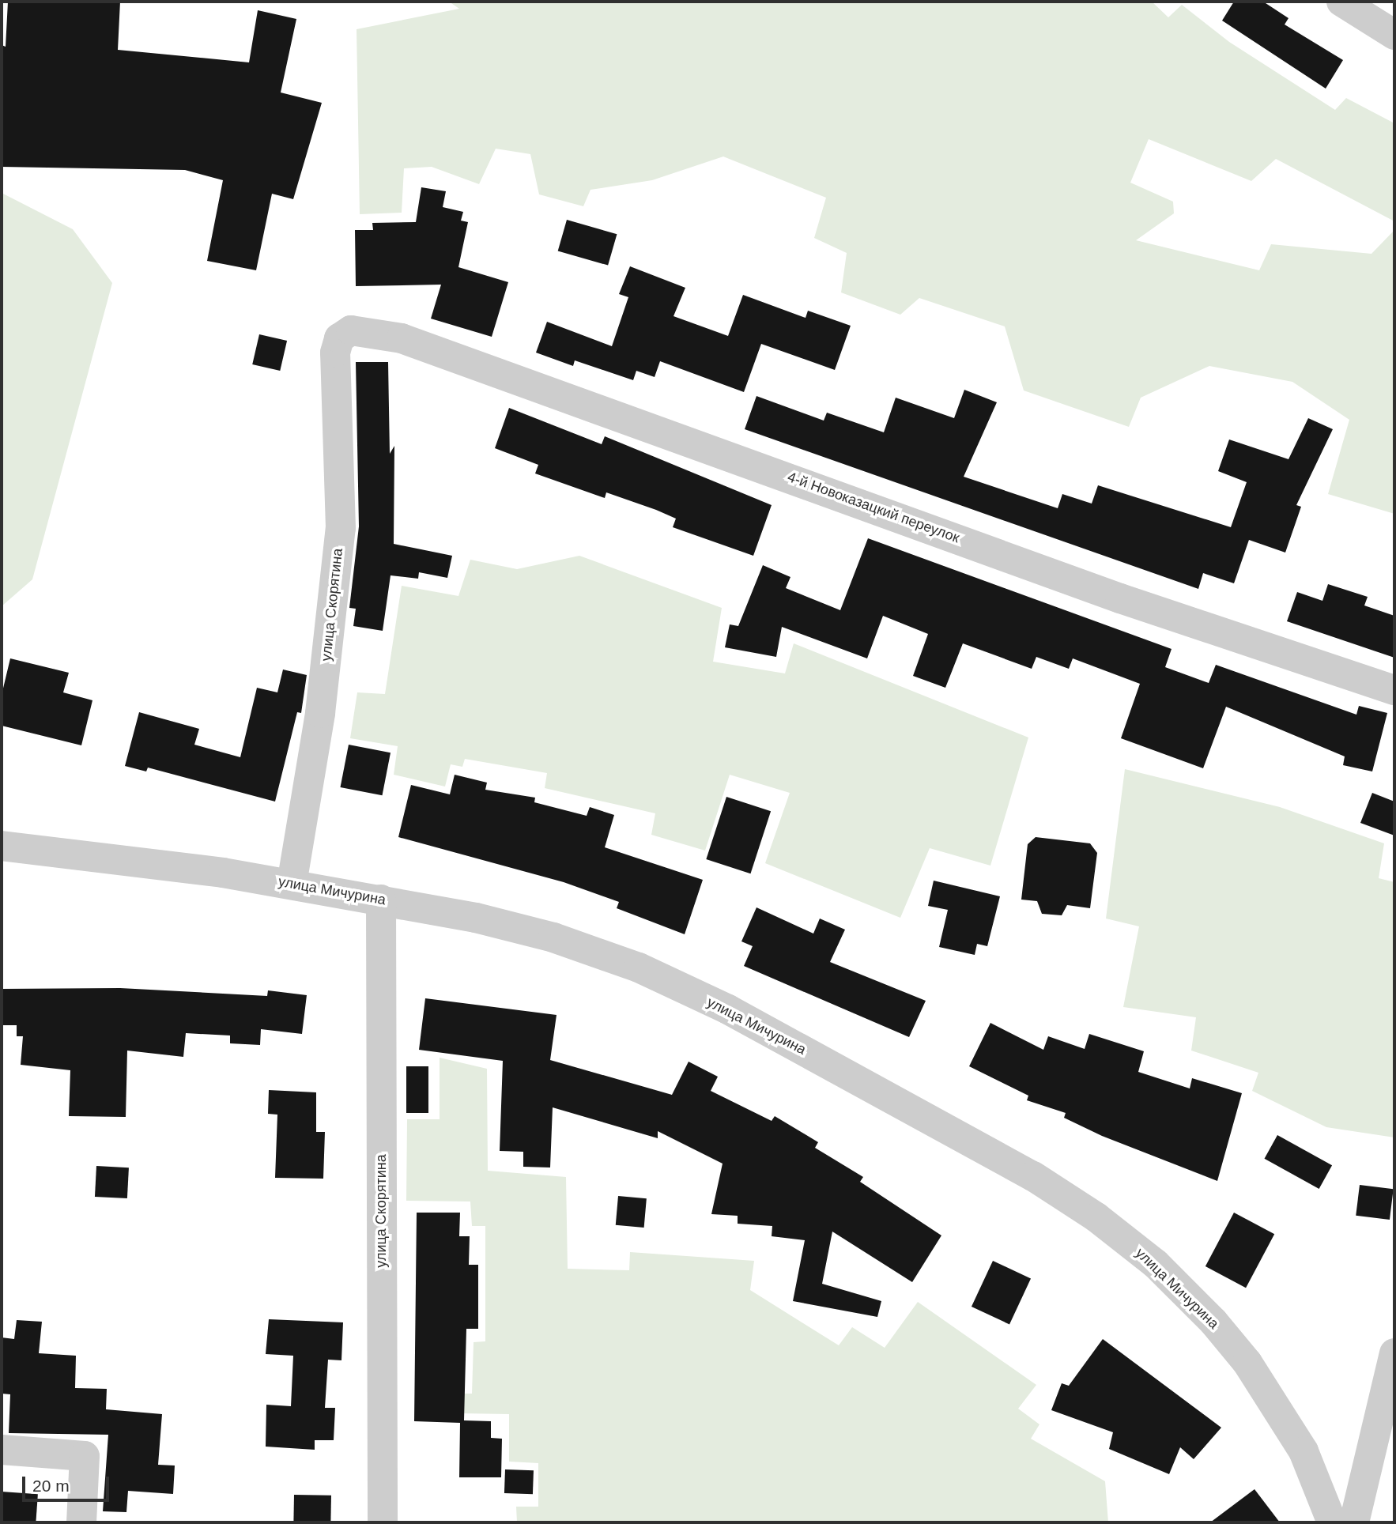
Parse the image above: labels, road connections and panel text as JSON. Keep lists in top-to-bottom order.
{
  "streets": {
    "street": ["4-й Новоказацкий переулок", "улица Скорятина", "улица Мичурина"]
  },
  "crossings": [
    ["4-й Новоказацкий переулок", "улица Скорятина"],
    ["улица Скорятина", "улица Мичурина"]
  ],
  "scale_bar": "20 m"
}
